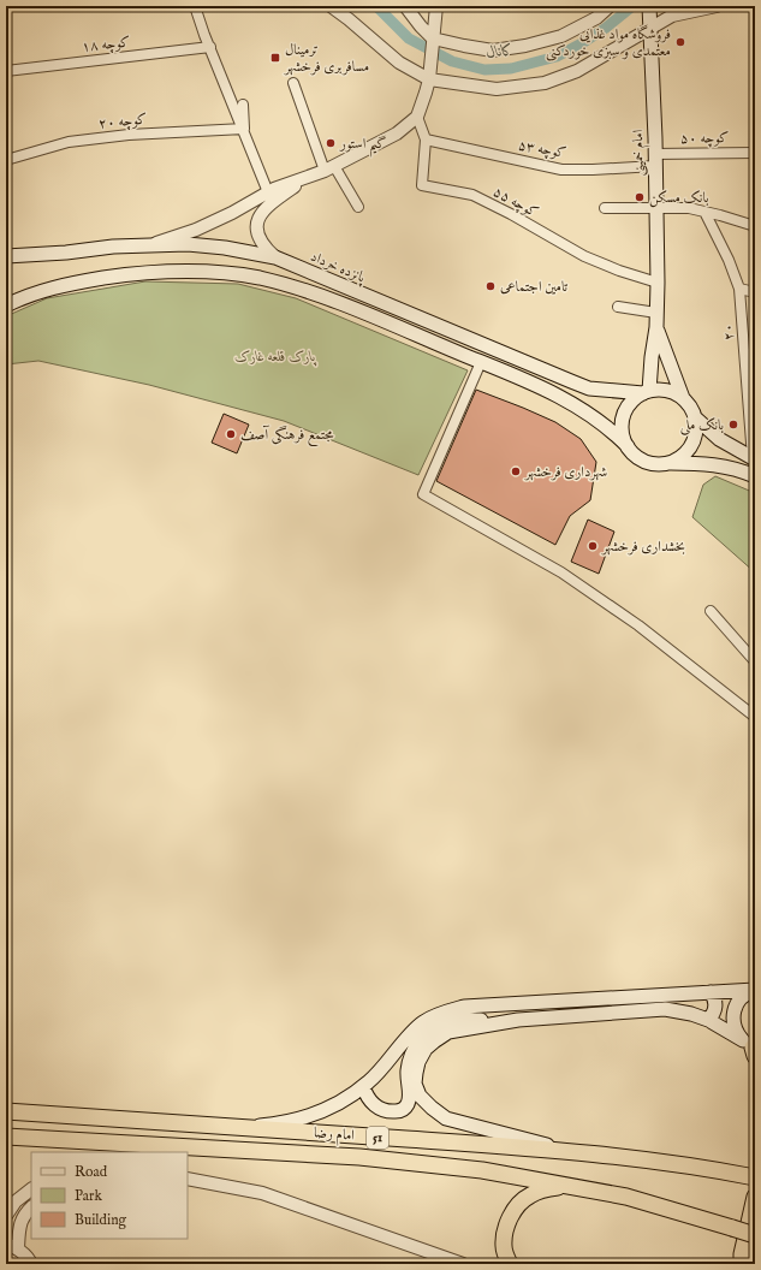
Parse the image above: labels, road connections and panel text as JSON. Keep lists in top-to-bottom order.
{
  "streets": {
    "highway": ["امام رضا", "51"],
    "main road": ["امام خمینی", "پانزده خرداد"],
    "street": [
      "کوچه ۱۸",
      "کوچه ۲۰",
      "کوچه ۵۰",
      "کوچه ۵۳",
      "کوچه ۵۵",
      "۲۰"
    ]
  },
  "crossings": [
    ["کوچه ۵۰", "کوچه ۵۳"],
    ["کوچه ۵۰", "امام خمینی"],
    ["کوچه ۵۳", "امام خمینی"],
    ["کوچه ۵۳", "کوچه ۵۵"],
    ["امام خمینی", "کوچه ۵۵"],
    ["امام خمینی", "پانزده خرداد"]
  ],
  "water": ["کانال"],
  "parks": ["پارک قلعه غارک"],
  "places": {
    "other": [
      "فروشگاه مواد غذایی معتمدی و سبزی خوردکنی",
      "گیم استور",
      "بانک مسکن",
      "تامین اجتماعی",
      "بانک ملی",
      "مجتمع فرهنگی آصف",
      "شهرداری فرخشهر",
      "بخشداری فرخشهر"
    ],
    "transit": ["ترمینال مسافربری فرخشهر"]
  },
  "legend": ["Road", "Park", "Building"]
}
